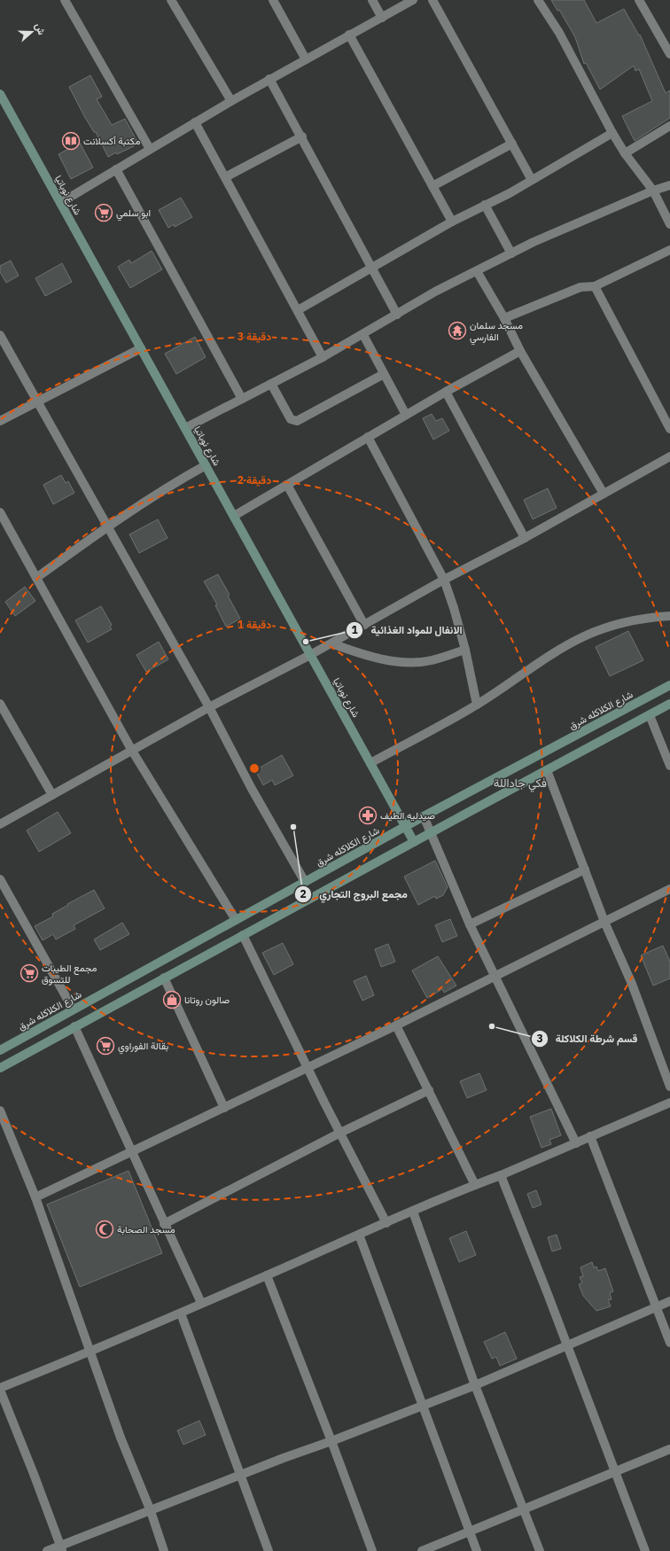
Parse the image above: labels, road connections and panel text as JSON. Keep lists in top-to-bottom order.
{
  "streets": {
    "street": ["شارع نوباتيا", "شارع الكلاكله شرق"]
  },
  "crossings": [
    ["شارع نوباتيا", "شارع الكلاكله شرق"]
  ],
  "districts": ["فكي جاداللة"],
  "places": {
    "library": ["مكتبة أكسلانت"],
    "supermarket": ["ابو سلمي", "مجمع الطيبات للتسوق", "بقالة الفوراوي"],
    "temple": ["مسجد سلمان الفارسي"],
    "other": ["الانفال للمواد الغذائية", "مجمع البروج التجاري", "قسم شرطة الكلاكلة"],
    "pharmacy": ["صيدليه الطيف"],
    "shop": ["صالون روتانا"],
    "mosque": ["مسجد الصحابة"]
  },
  "north": "right",
  "rings": ["3 دقيقة", "2 دقيقة", "1 دقيقة"]
}
